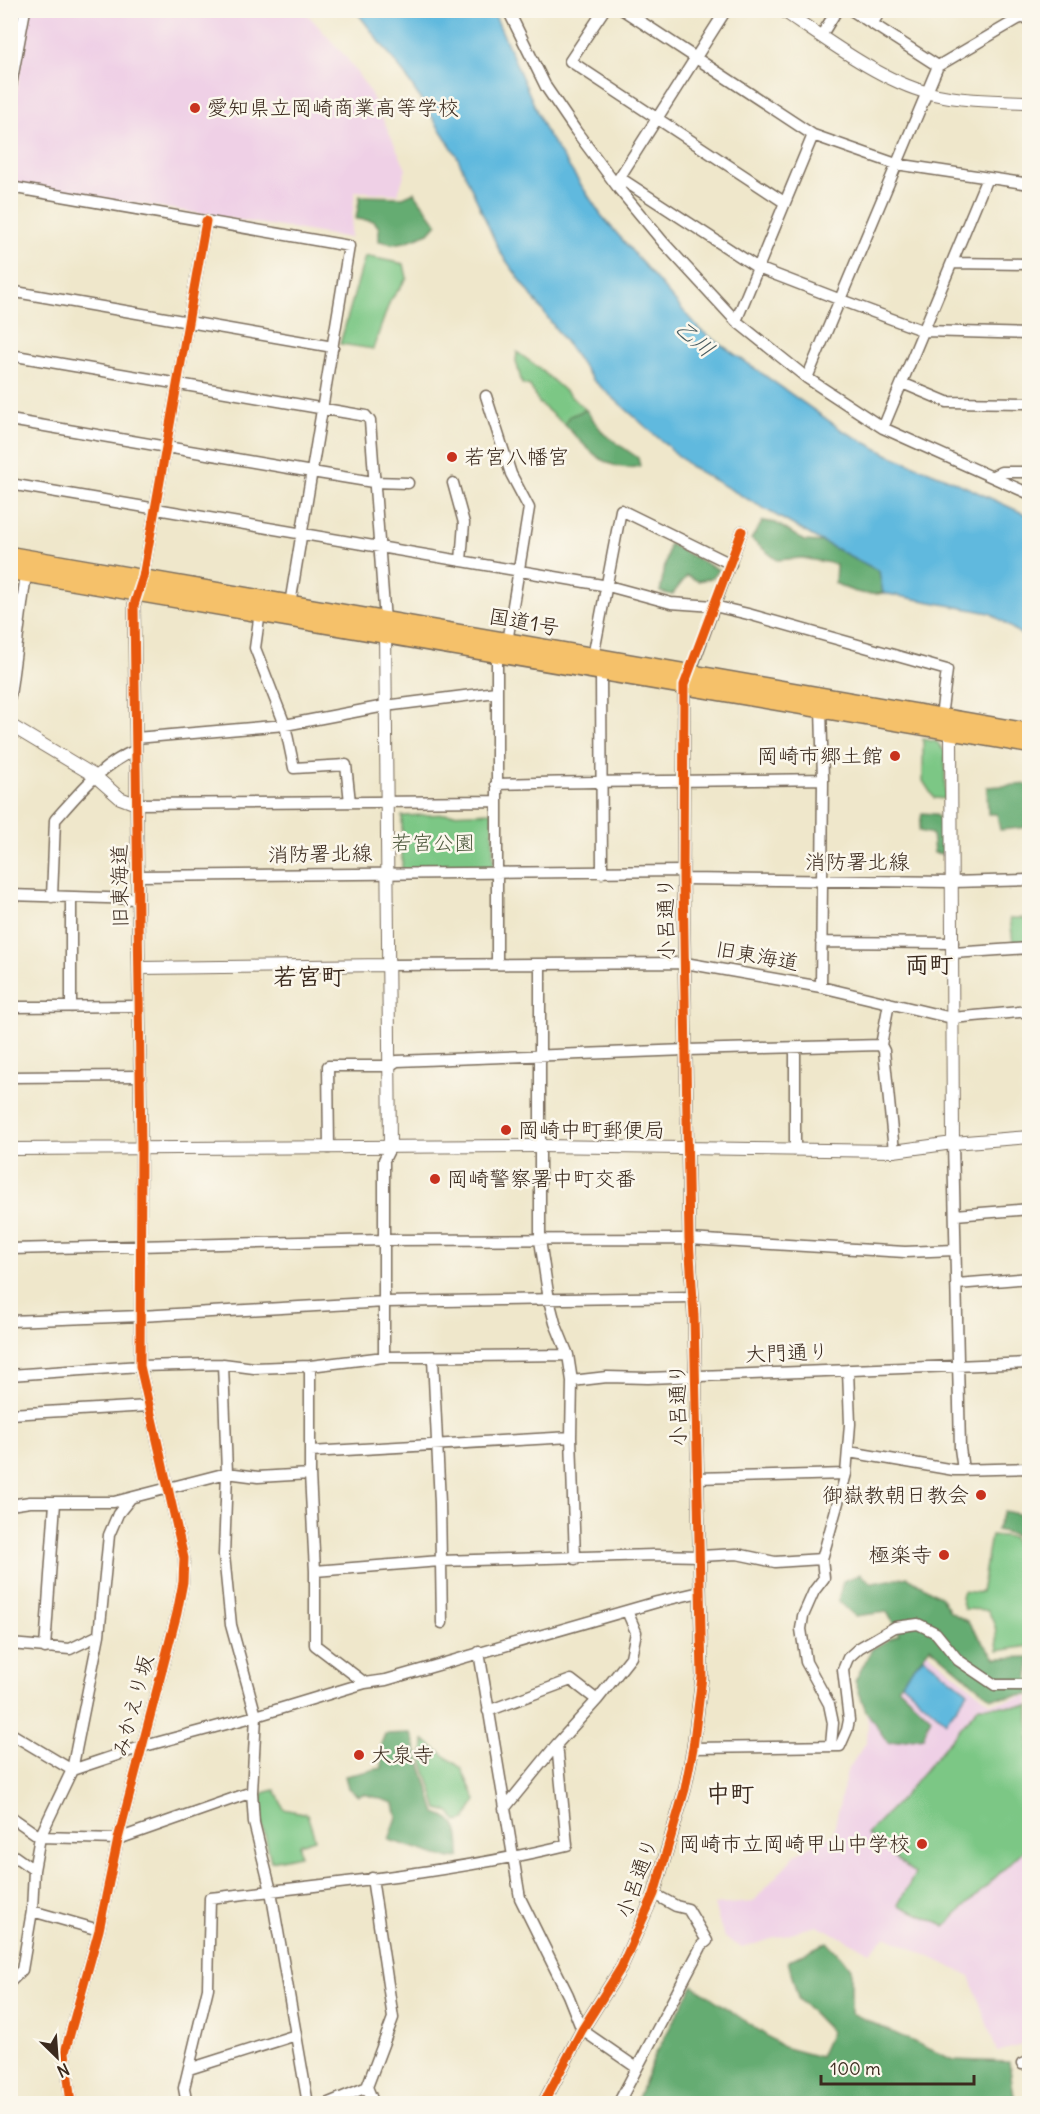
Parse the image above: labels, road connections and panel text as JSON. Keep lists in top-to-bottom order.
{
  "streets": {
    "highway": ["国道1号"],
    "street": [
      "消防署北線",
      "旧東海道",
      "小呂通り",
      "大門通り",
      "みかえり坂"
    ]
  },
  "crossings": [
    ["国道1号", "旧東海道"],
    ["国道1号", "小呂通り"],
    ["消防署北線", "旧東海道"],
    ["消防署北線", "小呂通り"],
    ["旧東海道", "小呂通り"],
    ["小呂通り", "大門通り"]
  ],
  "districts": ["両町", "若宮町", "中町"],
  "water": ["乙川"],
  "parks": ["若宮公園"],
  "places": [
    "愛知県立岡崎商業高等学校",
    "若宮八幡宮",
    "岡崎市郷土館",
    "岡崎中町郵便局",
    "岡崎警察署中町交番",
    "御嶽教朝日教会",
    "極楽寺",
    "大泉寺",
    "岡崎市立岡崎甲山中学校"
  ],
  "scale_bar": "100 m",
  "north": "bottom right"
}
